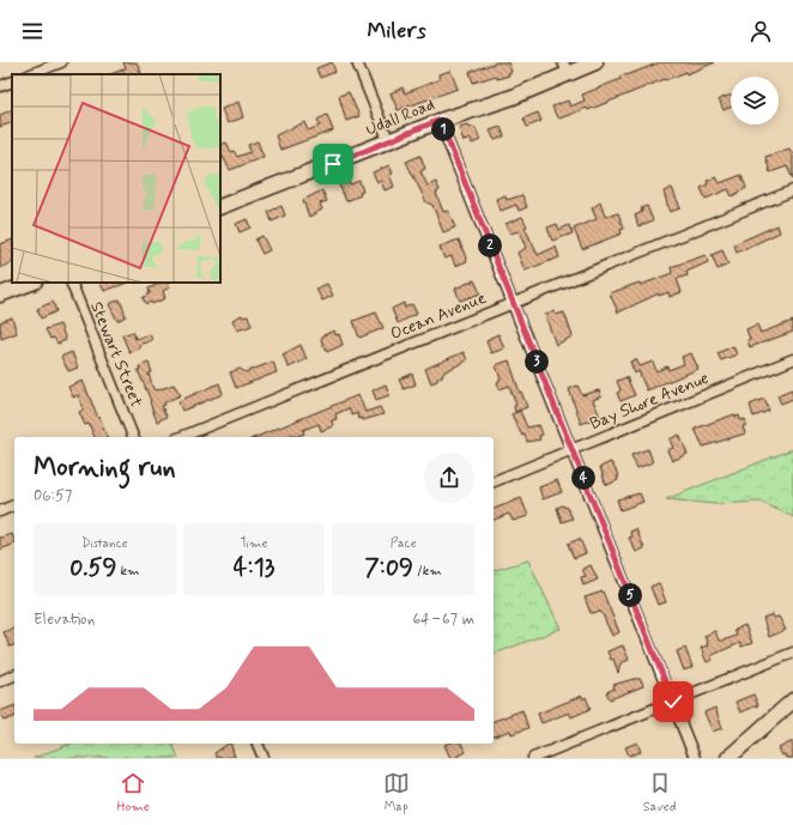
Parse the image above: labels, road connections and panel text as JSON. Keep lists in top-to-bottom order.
{
  "streets": {
    "street": [
      "Udall Road",
      "Ocean Avenue",
      "Stewart Street",
      "Bay Shore Avenue"
    ]
  },
  "page": {
    "header": "Milers",
    "pins": [
      "1",
      "2",
      "3",
      "4",
      "5"
    ],
    "heading": ["Morning run", "06:57"],
    "stats": [
      ["Distance", "0.59 km"],
      ["Time", "4:13"],
      ["Pace", "7:09 /km"]
    ],
    "chart": ["Elevation", "64–67 m"],
    "tabs": ["Home", "Map", "Saved"]
  }
}
